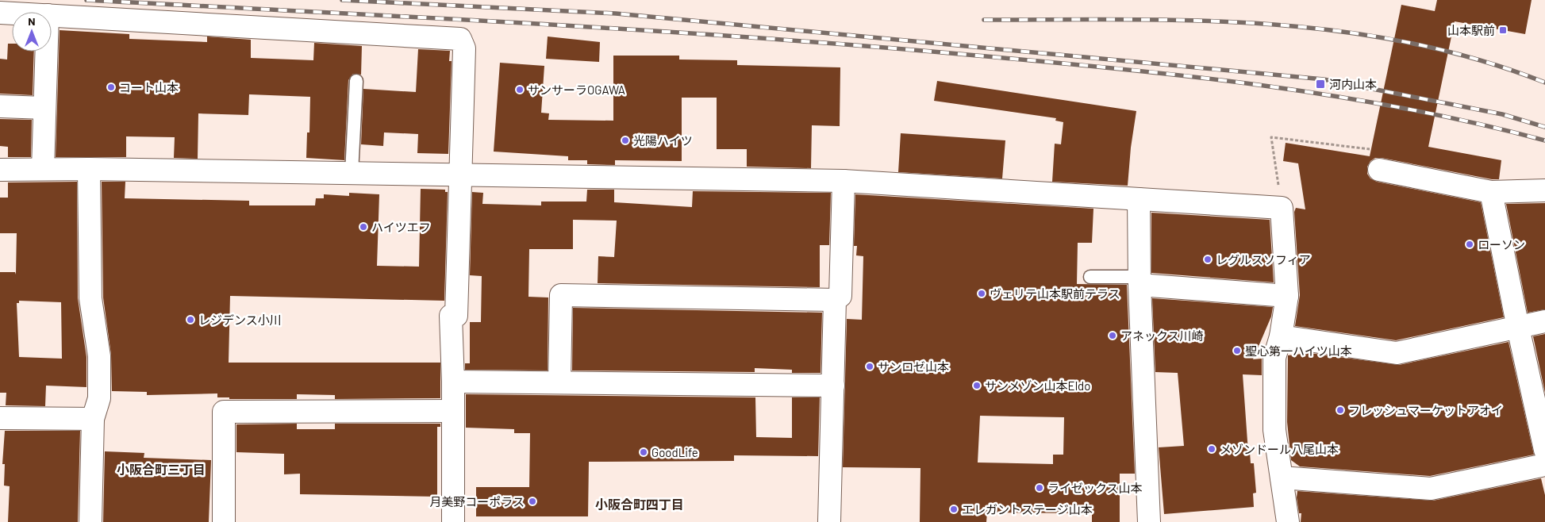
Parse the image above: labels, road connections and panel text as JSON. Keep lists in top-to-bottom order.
{
  "districts": ["小阪合町三丁目", "小阪合町四丁目"],
  "places": {
    "transit": ["山本駅前", "河内山本"],
    "other": [
      "コート山本",
      "サンサーラOGAWA",
      "光陽ハイツ",
      "ハイツエフ",
      "ローソン",
      "レグルスソフィア",
      "ヴェリテ山本駅前テラス",
      "レジデンス小川",
      "アネックス川崎",
      "聖心第一ハイツ山本",
      "サンロゼ山本",
      "サンメゾン山本Eldo",
      "フレッシュマーケットアオイ",
      "メゾンドール八尾山本",
      "GoodLife",
      "ライゼックス山本",
      "月美野コーポラス",
      "エレガントステージ山本"
    ]
  },
  "north": "top"
}
